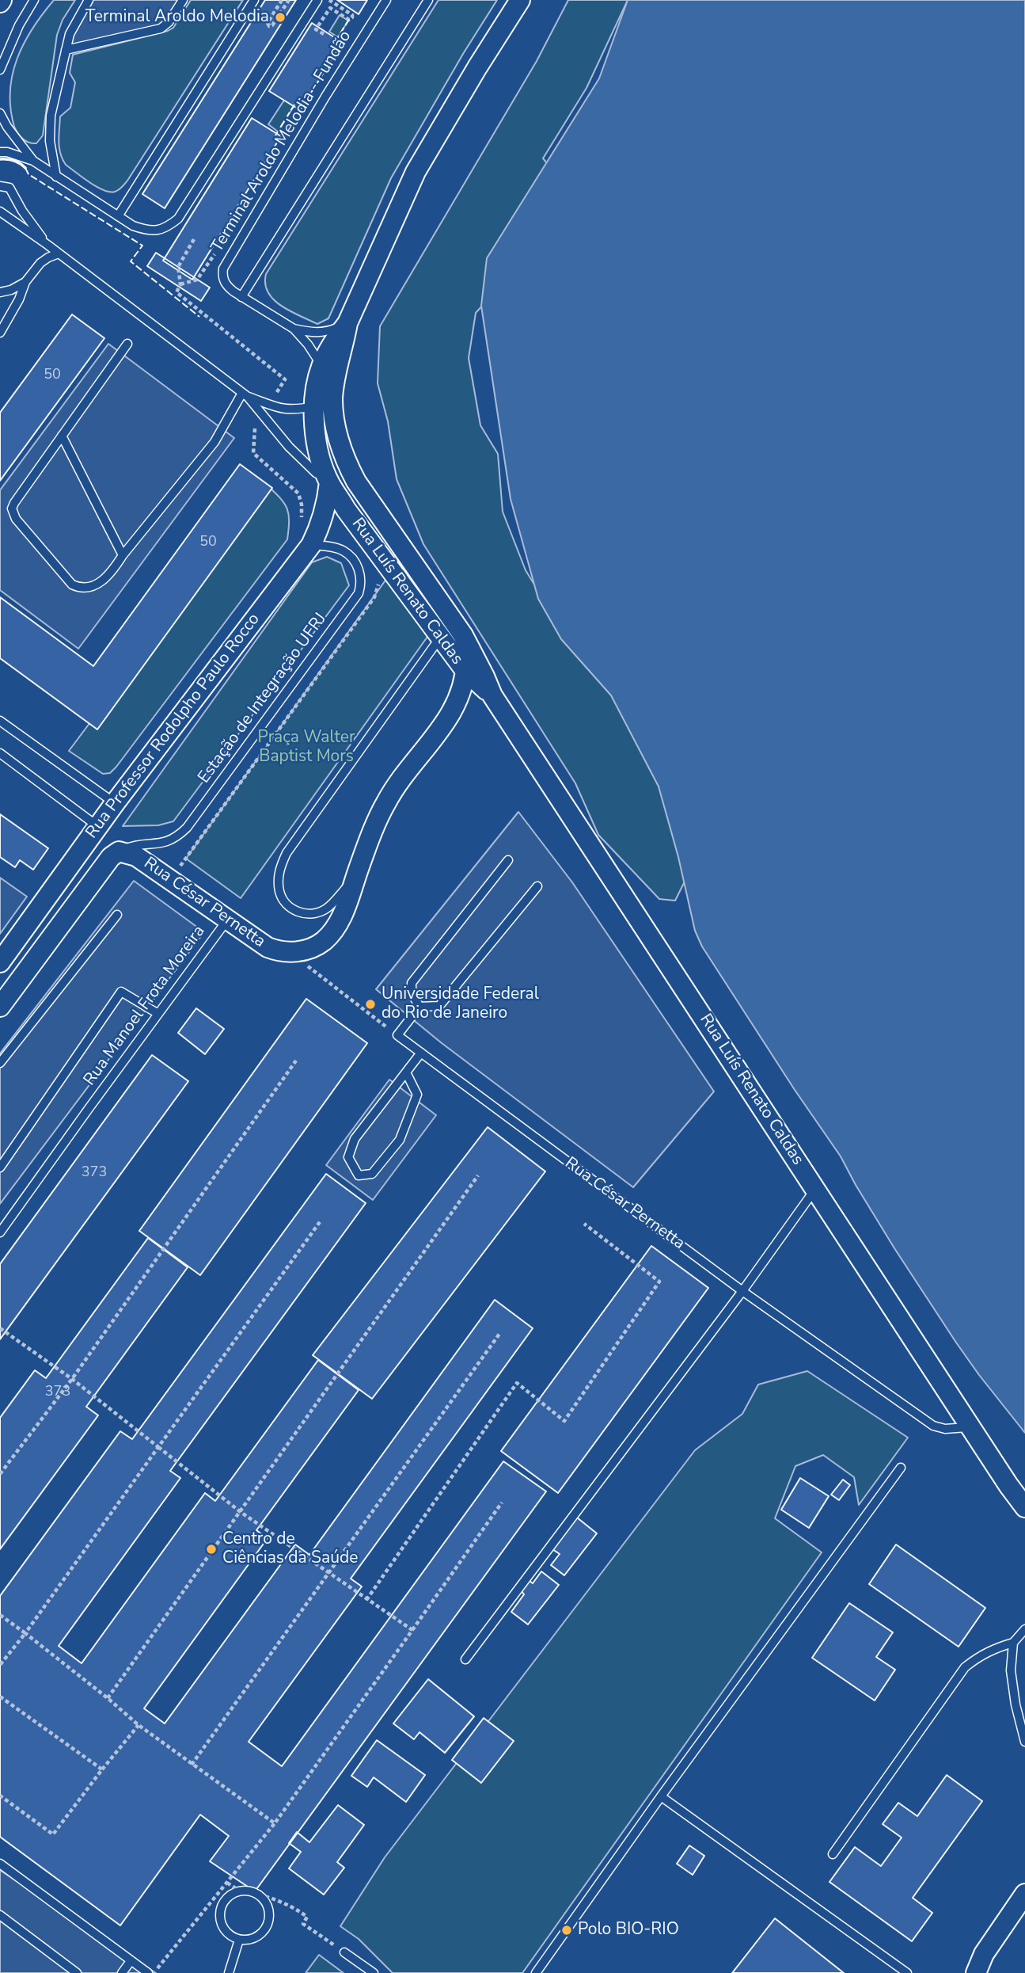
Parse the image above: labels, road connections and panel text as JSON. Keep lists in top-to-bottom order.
{
  "streets": {
    "street": ["Rua Luís Renato Caldas", "Rua Professor Rodolpho Paulo Rocco", "Rua César Pernetta"],
    "lane": ["Terminal Aroldo Melodia - Fundão", "Estação de Integração UFRJ", "Rua Manoel Frota Moreira"]
  },
  "crossings": [
    ["Terminal Aroldo Melodia - Fundão", "Rua Luís Renato Caldas"],
    ["Rua Luís Renato Caldas", "Rua Professor Rodolpho Paulo Rocco"],
    ["Rua Luís Renato Caldas", "Rua César Pernetta"],
    ["Estação de Integração UFRJ", "Rua Professor Rodolpho Paulo Rocco"],
    ["Estação de Integração UFRJ", "Rua César Pernetta"],
    ["Rua Professor Rodolpho Paulo Rocco", "Rua César Pernetta"],
    ["Rua César Pernetta", "Rua Manoel Frota Moreira"]
  ],
  "parks": ["Praça Walter Baptist Mors"],
  "places": [
    "Terminal Aroldo Melodia",
    "Universidade Federal do Rio de Janeiro",
    "Centro de Ciências da Saúde",
    "Polo BIO-RIO"
  ],
  "house_numbers": [
    "50",
    "50",
    "373",
    "373"
  ]
}
